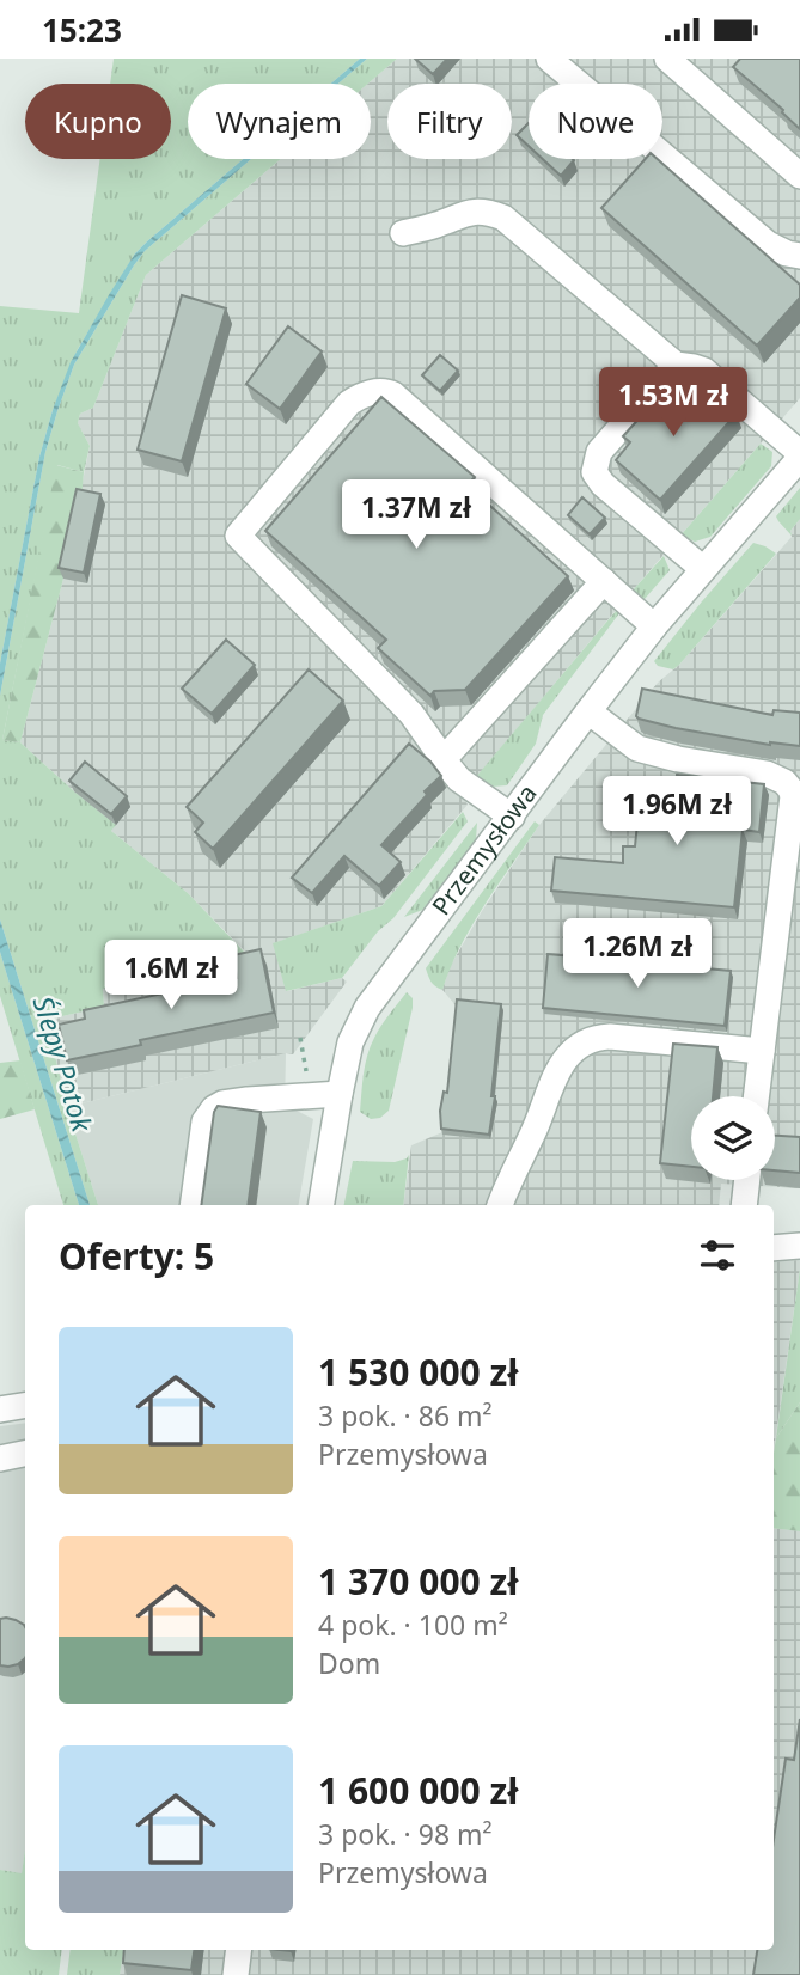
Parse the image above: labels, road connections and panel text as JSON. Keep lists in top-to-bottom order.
{
  "streets": {
    "street": ["Przemysłowa"]
  },
  "water": ["Ślepy Potok"],
  "page": {
    "status": "15:23",
    "chip": [
      "Kupno",
      "Wynajem",
      "Filtry",
      "Nowe"
    ],
    "price": [
      "1.53M zł",
      "1.37M zł",
      "1.96M zł",
      "1.26M zł",
      "1.6M zł"
    ],
    "heading": "Oferty: 5",
    "list": [
      {
        "name": "1 530 000 zł",
        "note": "3 pok. · 86 m² · Przemysłowa"
      },
      {
        "name": "1 370 000 zł",
        "note": "4 pok. · 100 m² · Dom"
      },
      {
        "name": "1 600 000 zł",
        "note": "3 pok. · 98 m² · Przemysłowa"
      }
    ]
  }
}
